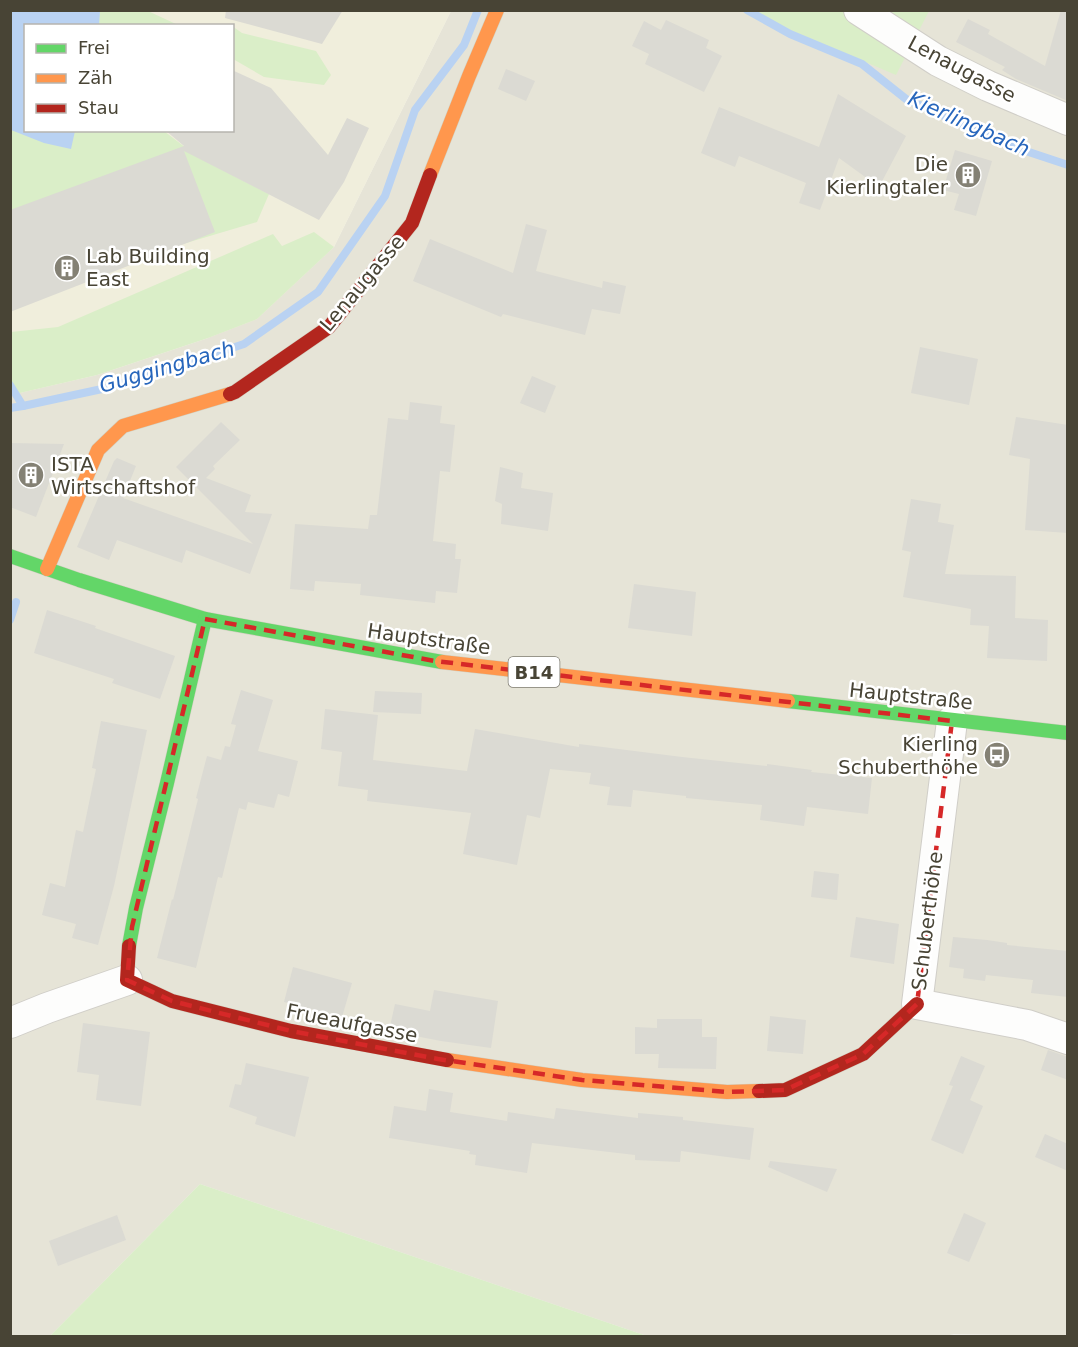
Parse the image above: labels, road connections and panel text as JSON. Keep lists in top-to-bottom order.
{
  "streets": {
    "street": [
      "Lenaugasse",
      "Hauptstraße",
      "B14",
      "Schuberthöhe",
      "Frueaufgasse"
    ]
  },
  "crossings": [
    ["Lenaugasse", "Hauptstraße"],
    ["Hauptstraße", "Schuberthöhe"],
    ["Schuberthöhe", "Frueaufgasse"]
  ],
  "water": ["Kierlingbach", "Guggingbach"],
  "places": {
    "building": ["Die Kierlingtaler", "Lab Building East", "ISTA Wirtschaftshof"],
    "bus stop": ["Kierling Schuberthöhe"]
  },
  "legend": ["Frei", "Zäh", "Stau"]
}
